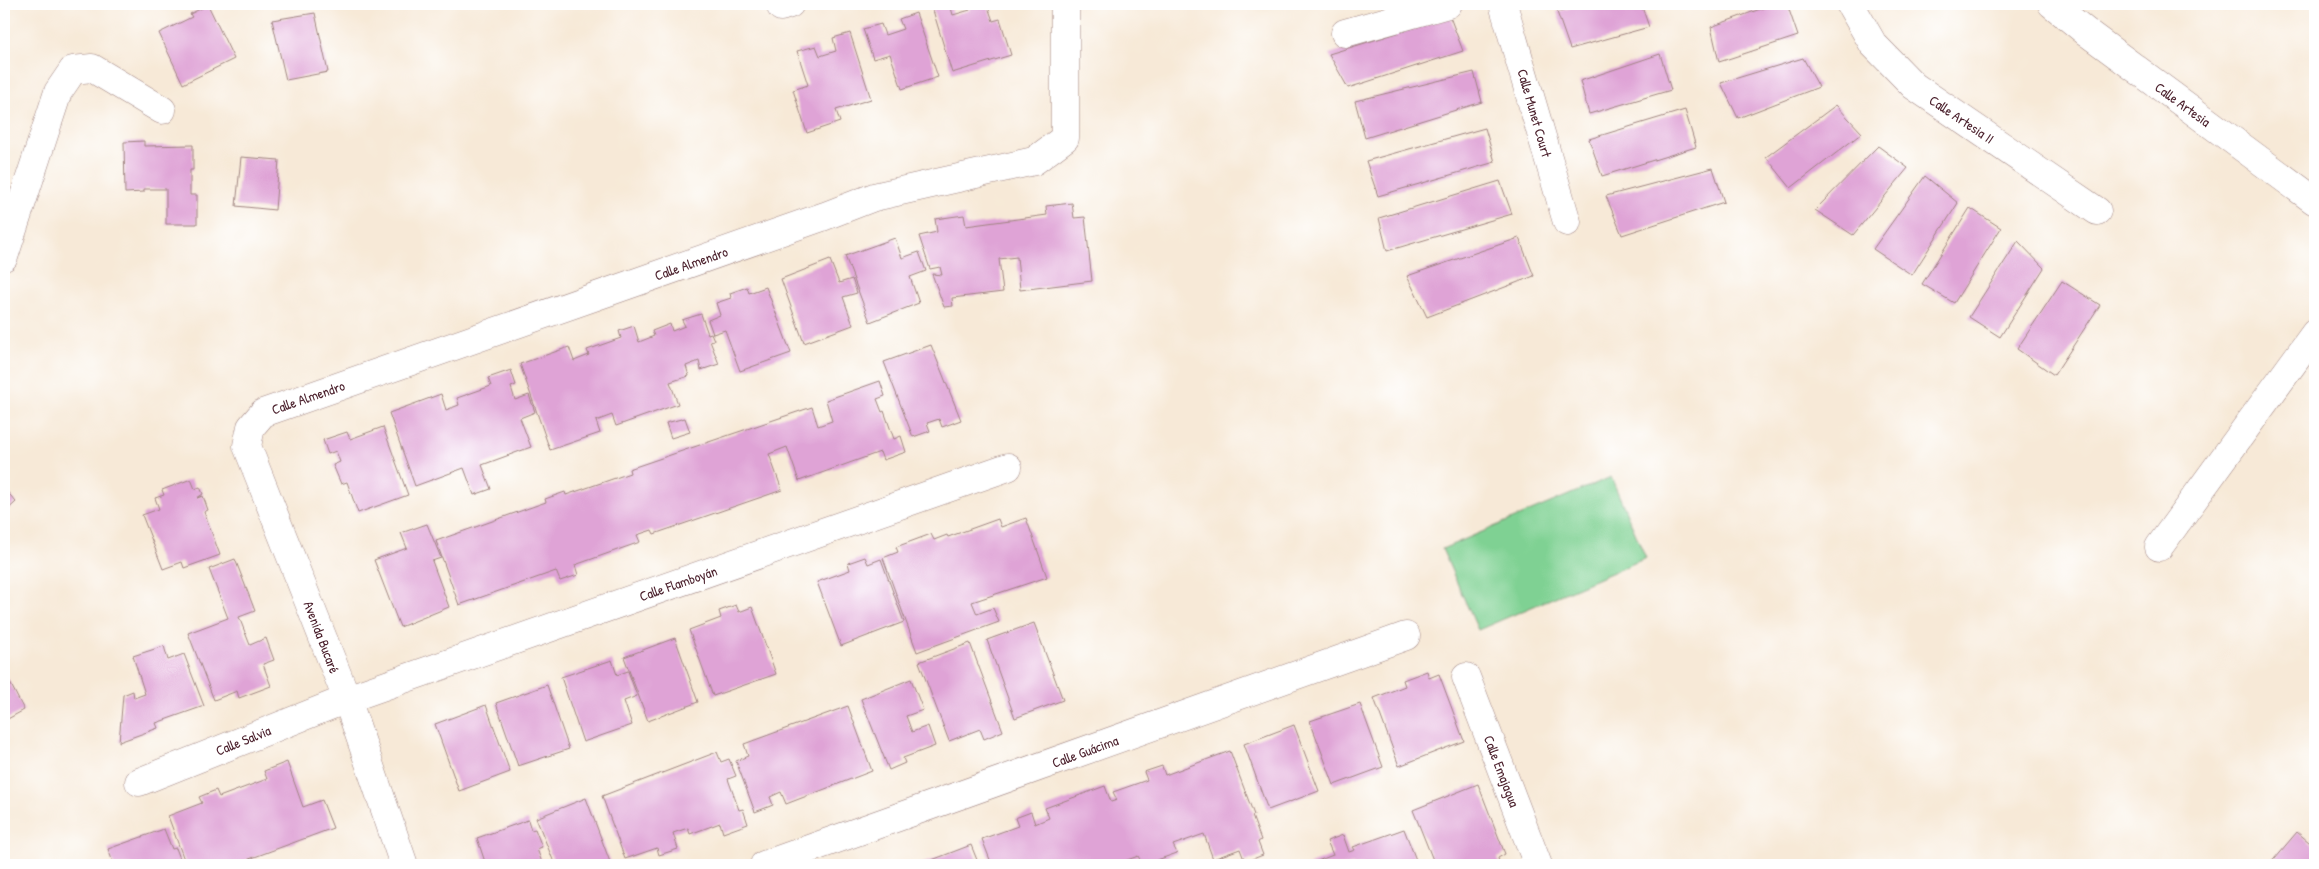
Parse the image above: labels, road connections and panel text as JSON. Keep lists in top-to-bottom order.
{
  "streets": {
    "street": [
      "Calle Artesia",
      "Calle Munet Court",
      "Calle Artesia II",
      "Calle Almendro",
      "Calle Flamboyán",
      "Avenida Bucaré",
      "Calle Salvia",
      "Calle Guácima",
      "Calle Emajagua"
    ]
  },
  "crossings": [
    ["Calle Almendro", "Avenida Bucaré"],
    ["Calle Flamboyán", "Avenida Bucaré"],
    ["Calle Flamboyán", "Calle Salvia"],
    ["Avenida Bucaré", "Calle Salvia"]
  ]
}
